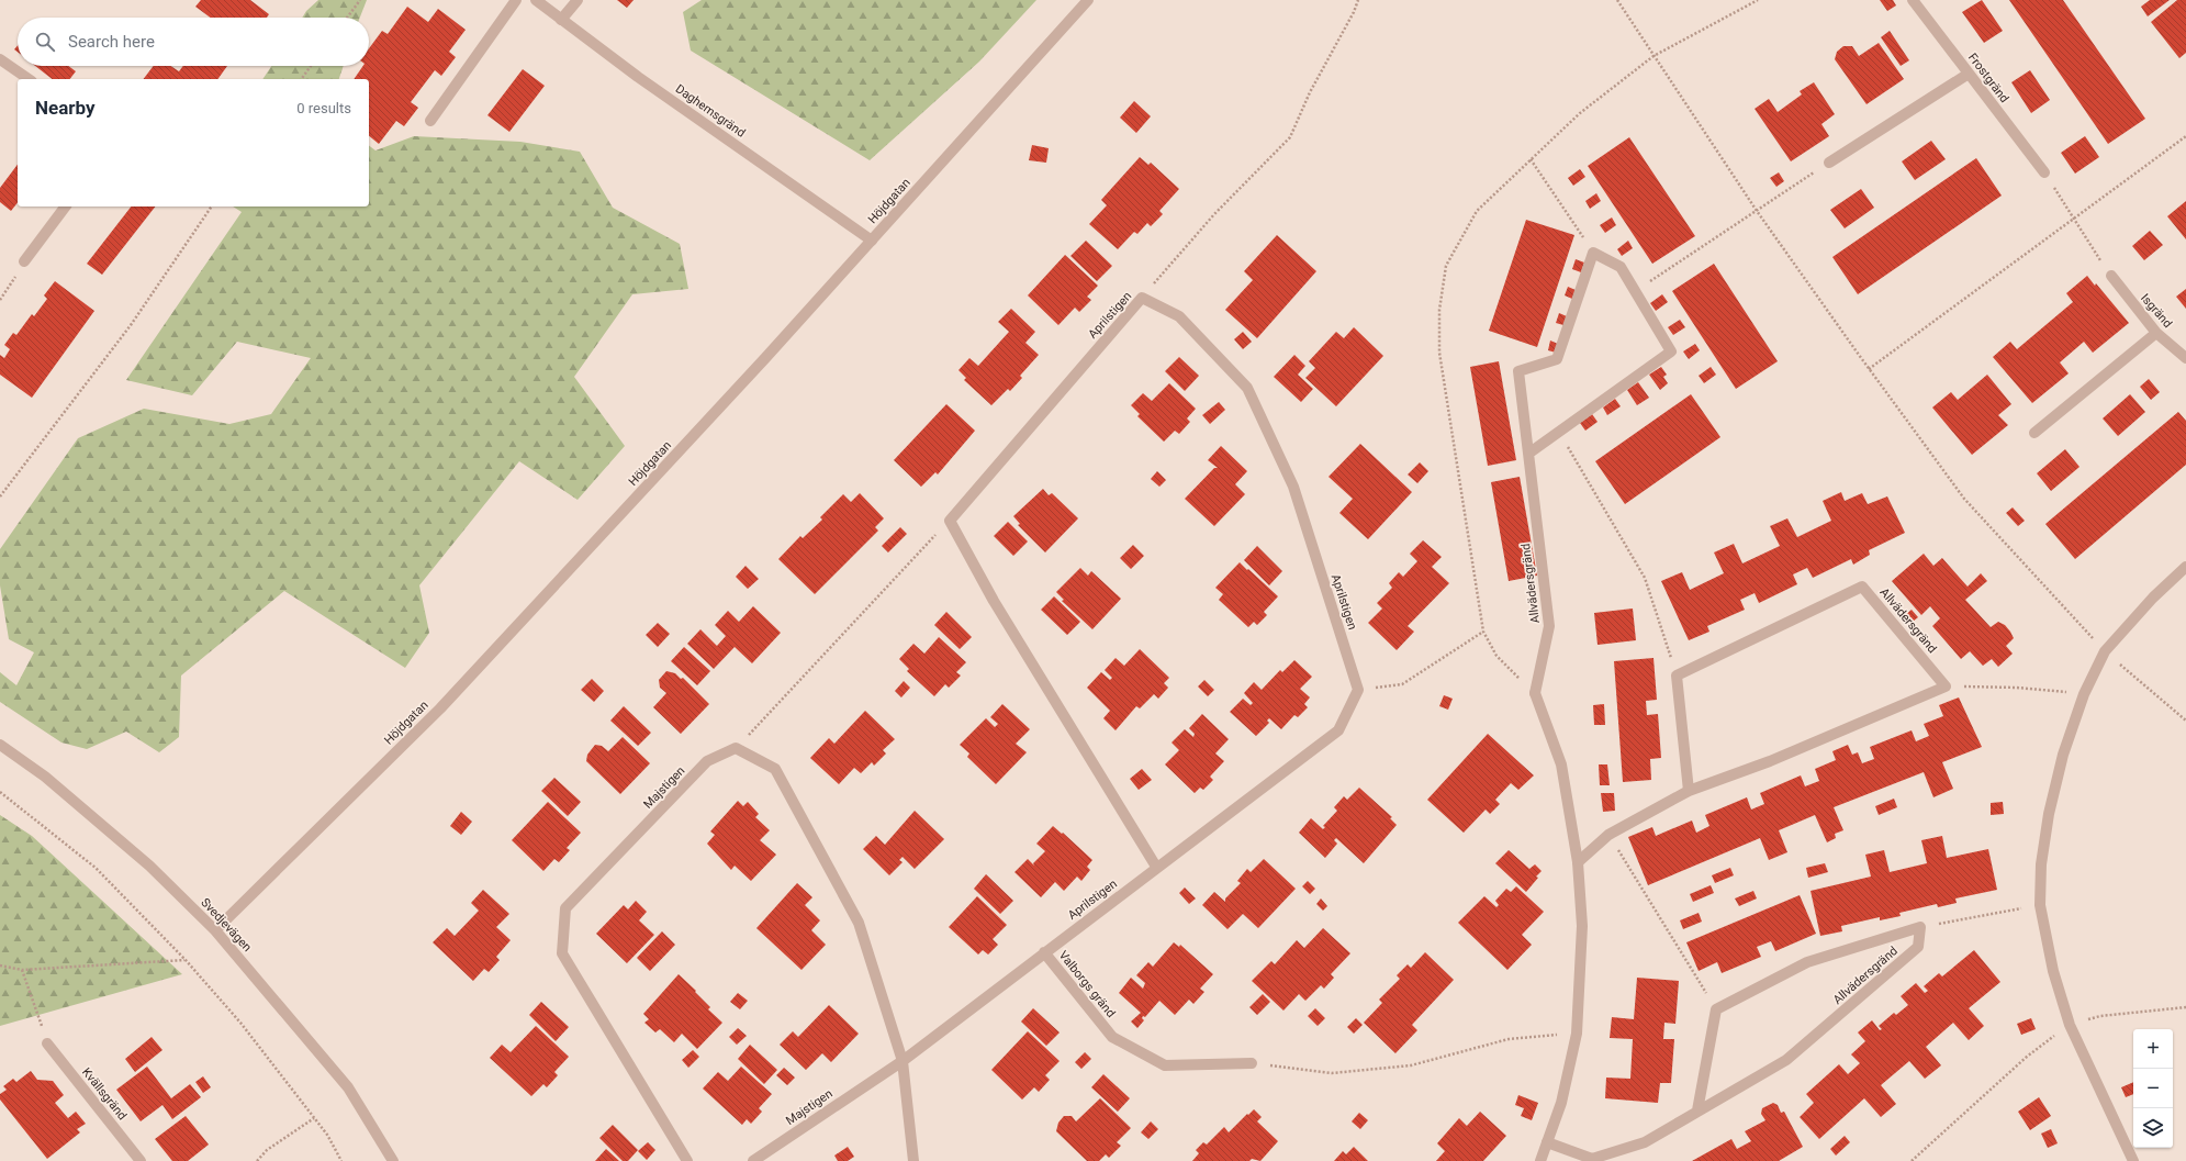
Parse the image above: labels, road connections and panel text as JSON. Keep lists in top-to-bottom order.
{
  "streets": {
    "street": [
      "Frostgränd",
      "Daghemsgränd",
      "Höjdgatan",
      "Isgränd",
      "Aprilstigen",
      "Allvädersgränd",
      "Majstigen",
      "Svedjevägen",
      "Valborgs gränd",
      "Kvällsgränd"
    ]
  },
  "crossings": [
    ["Daghemsgränd", "Höjdgatan"],
    ["Höjdgatan", "Svedjevägen"],
    ["Aprilstigen", "Valborgs gränd"],
    ["Majstigen", "Valborgs gränd"]
  ],
  "page": {
    "search": "Search here",
    "heading": ["Nearby", "0 results"],
    "map_buttons": ["+", "−"]
  }
}
